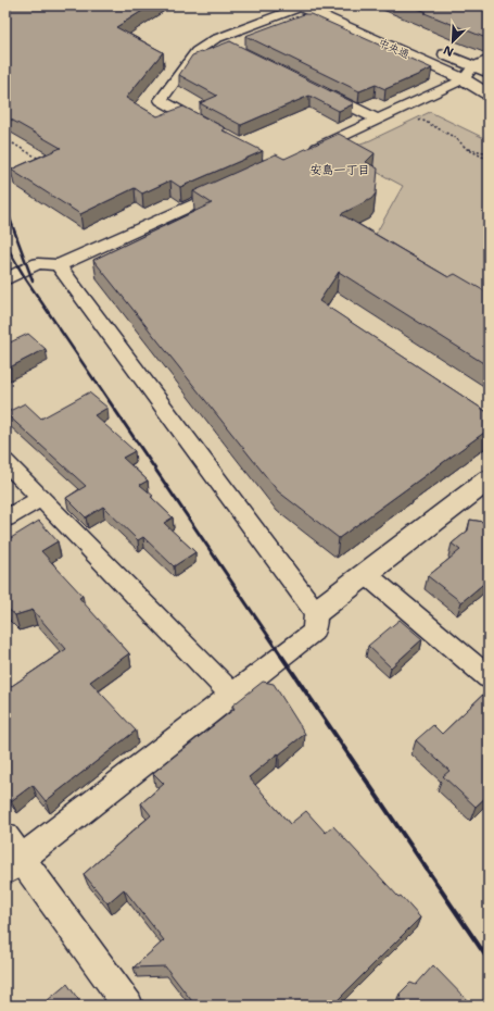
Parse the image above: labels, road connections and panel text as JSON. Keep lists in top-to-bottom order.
{
  "streets": {
    "street": ["中央通"]
  },
  "districts": ["安島一丁目"],
  "north": "bottom left"
}
